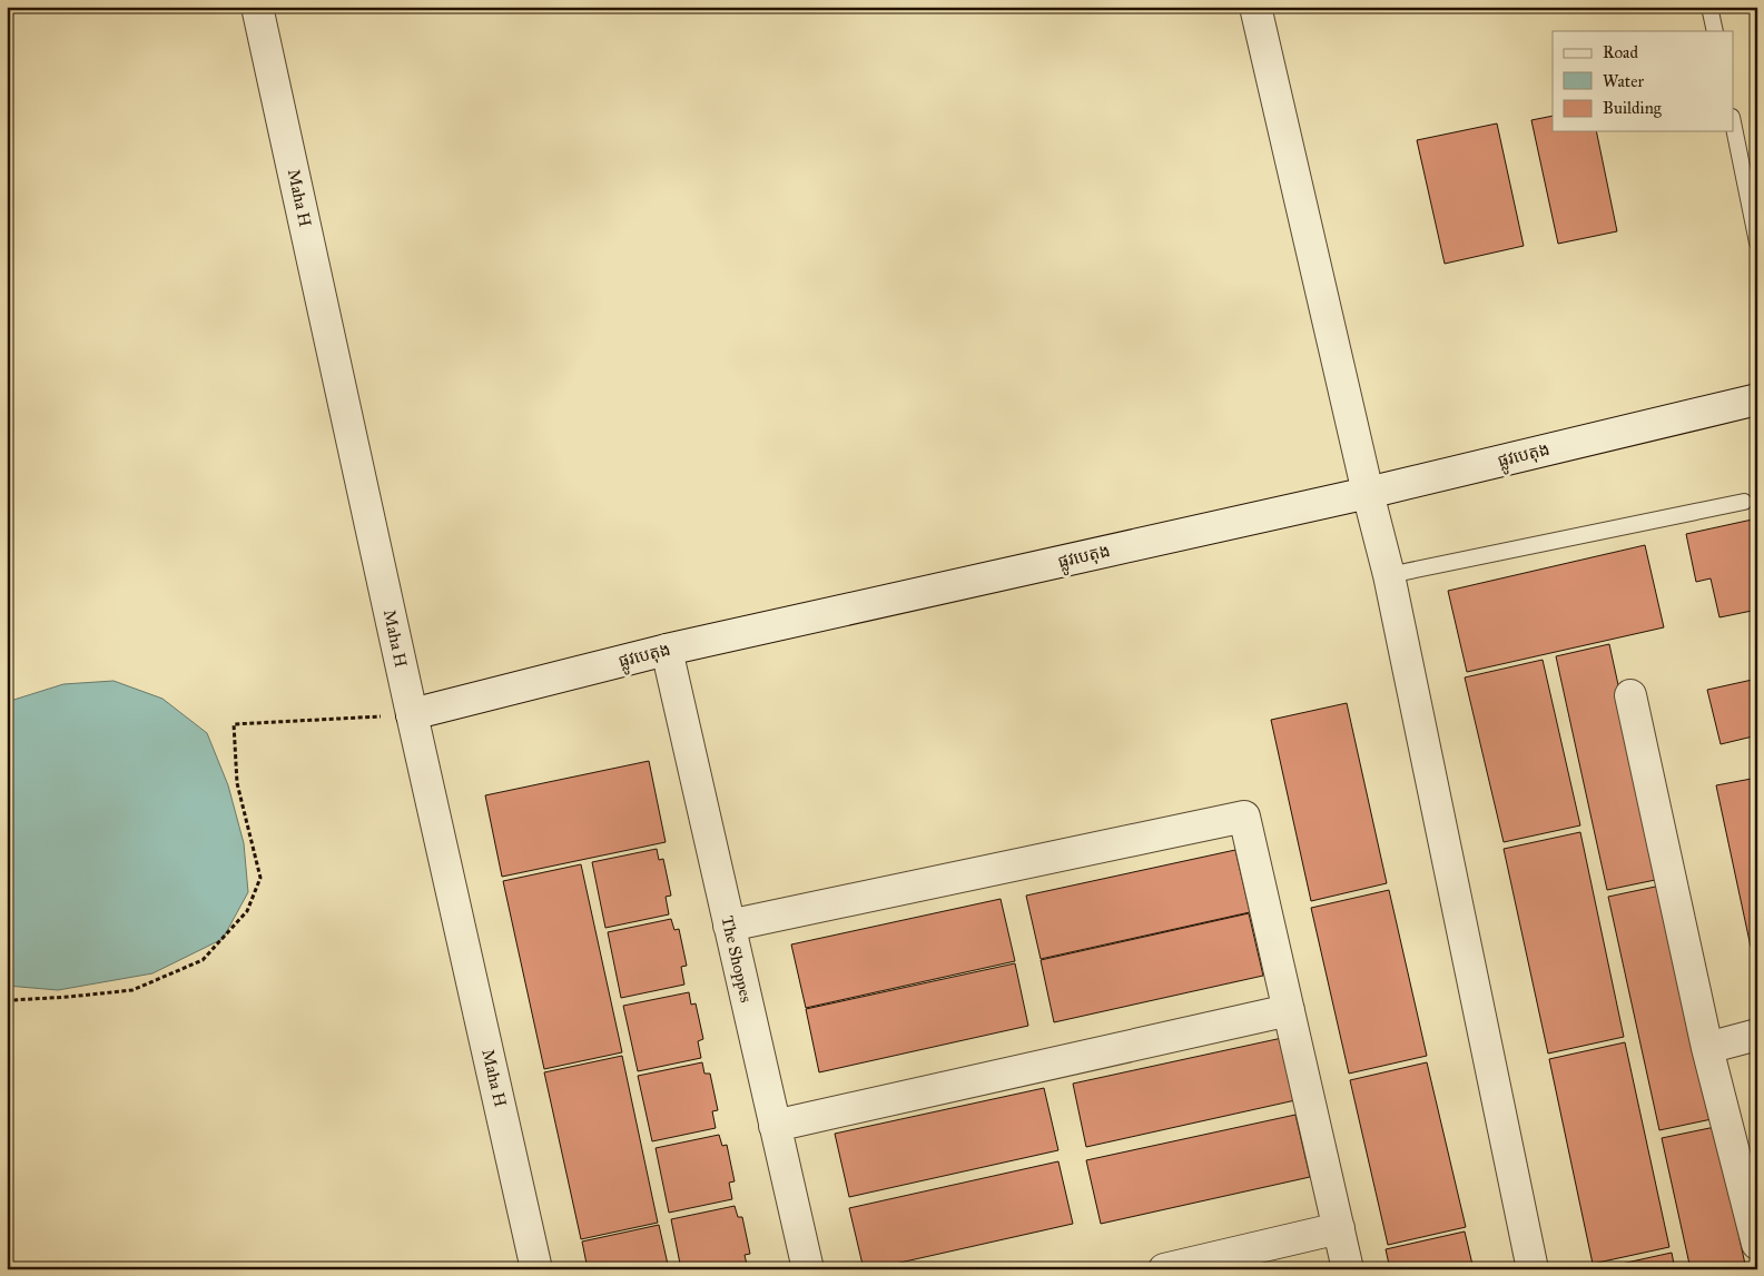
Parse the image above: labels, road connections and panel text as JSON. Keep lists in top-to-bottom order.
{
  "streets": {
    "street": ["Maha H", "ផ្លូវបេតុង", "The Shoppes"]
  },
  "crossings": [
    ["Maha H", "ផ្លូវបេតុង"],
    ["ផ្លូវបេតុង", "The Shoppes"]
  ],
  "legend": ["Road", "Water", "Building"]
}
